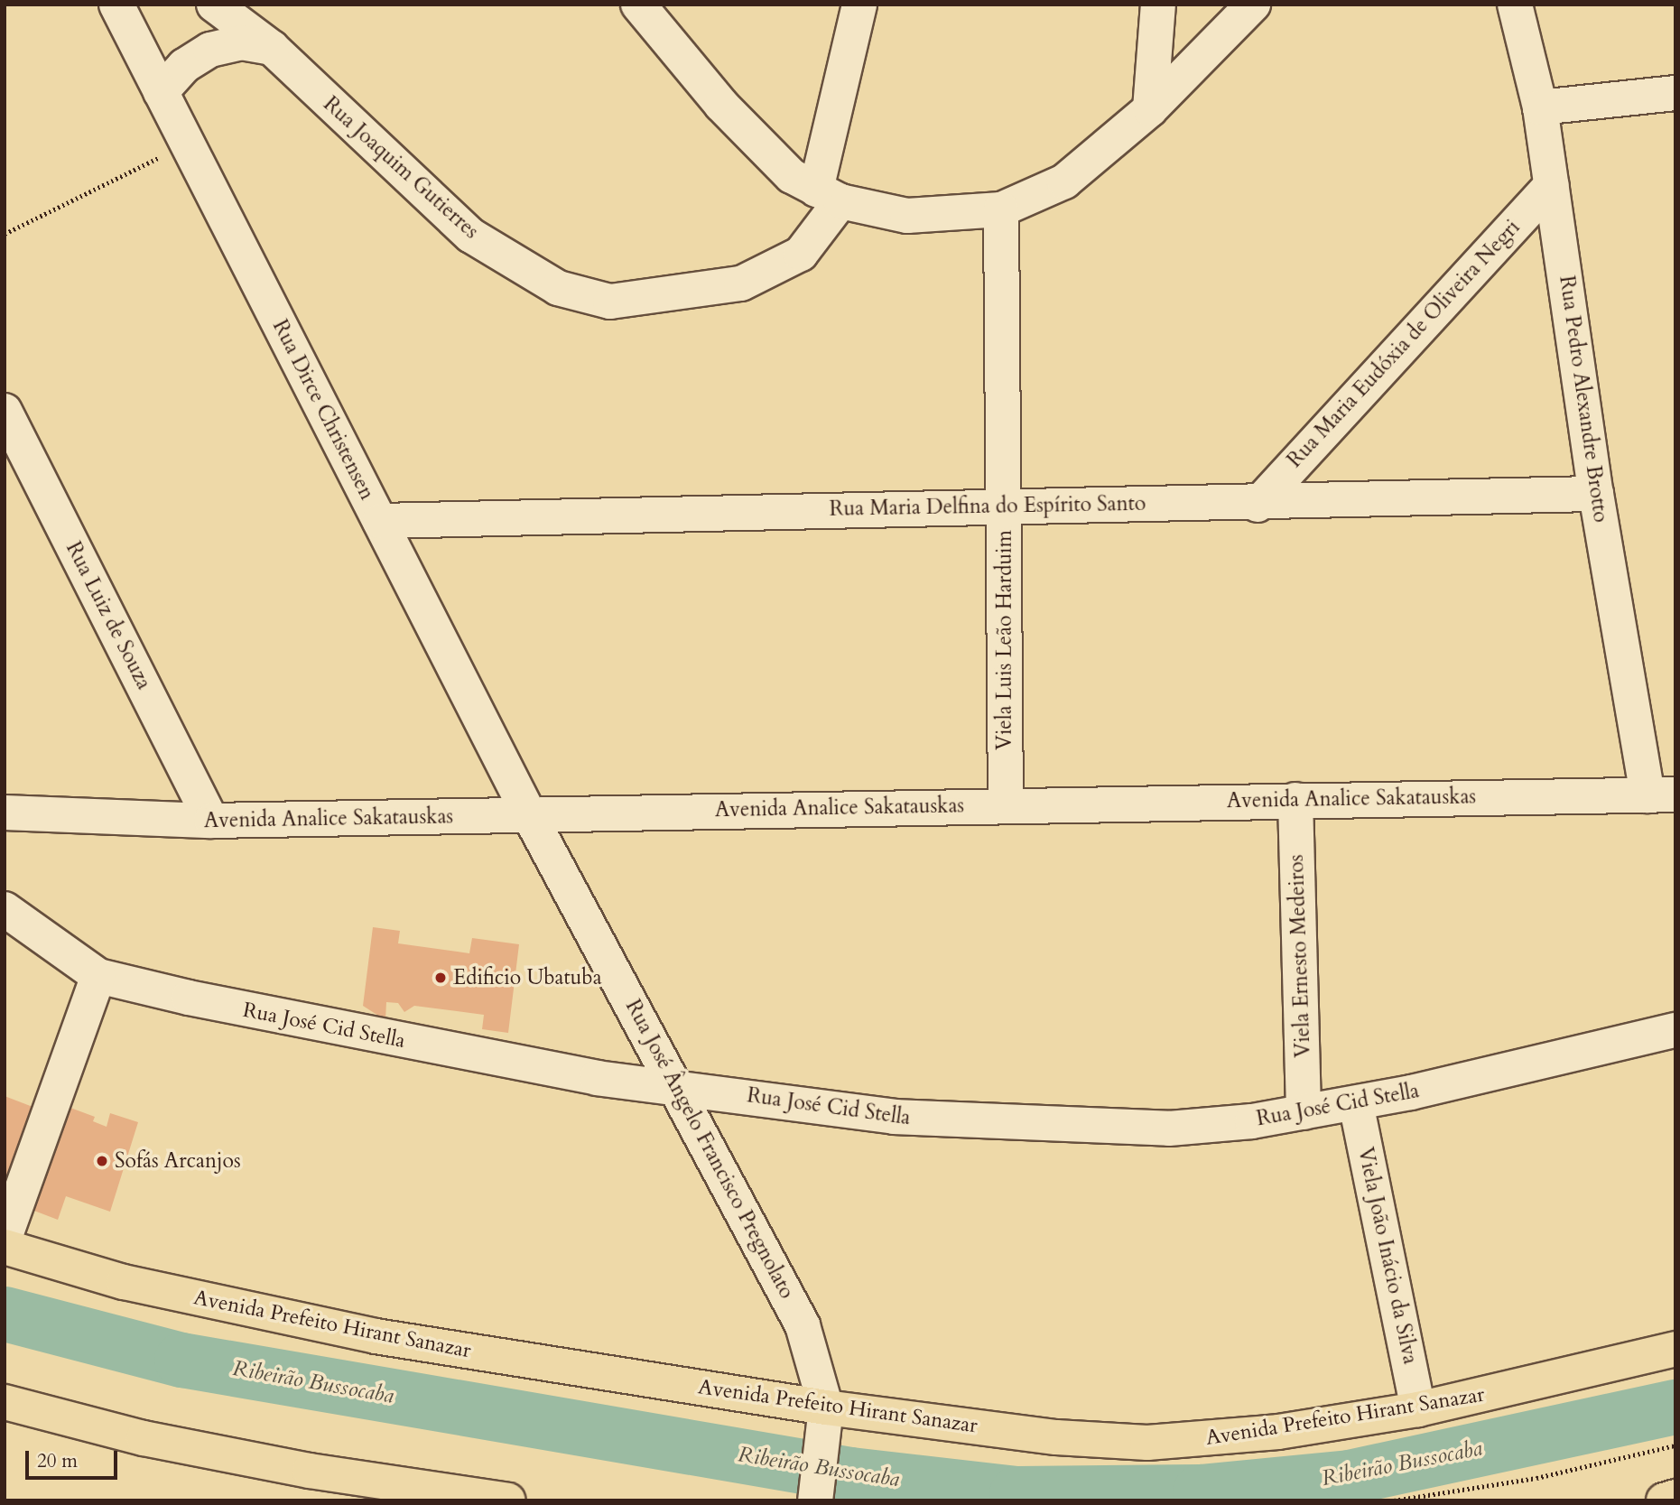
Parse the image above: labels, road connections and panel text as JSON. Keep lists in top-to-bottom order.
{
  "streets": {
    "main road": ["Avenida Prefeito Hirant Sanazar"],
    "street": [
      "Rua Joaquim Gutierres",
      "Rua Maria Eudóxia de Oliveira Negri",
      "Rua Pedro Alexandre Brotto",
      "Rua Dirce Christensen",
      "Rua Maria Delfina do Espírito Santo",
      "Rua Luiz de Souza",
      "Viela Luis Leão Harduim",
      "Avenida Analice Sakatauskas",
      "Viela Ernesto Medeiros",
      "Rua José Cid Stella",
      "Rua José Ângelo Francisco Pregnolato",
      "Viela João Inácio da Silva"
    ]
  },
  "crossings": [
    ["Rua Maria Eudóxia de Oliveira Negri", "Rua Pedro Alexandre Brotto"],
    ["Rua Maria Eudóxia de Oliveira Negri", "Rua Maria Delfina do Espírito Santo"],
    ["Rua Pedro Alexandre Brotto", "Rua Maria Delfina do Espírito Santo"],
    ["Rua Pedro Alexandre Brotto", "Avenida Analice Sakatauskas"],
    ["Rua Dirce Christensen", "Rua Maria Delfina do Espírito Santo"],
    ["Rua Dirce Christensen", "Avenida Analice Sakatauskas"],
    ["Rua Dirce Christensen", "Rua José Ângelo Francisco Pregnolato"],
    ["Rua Maria Delfina do Espírito Santo", "Viela Luis Leão Harduim"],
    ["Rua Luiz de Souza", "Avenida Analice Sakatauskas"],
    ["Viela Luis Leão Harduim", "Avenida Analice Sakatauskas"],
    ["Avenida Analice Sakatauskas", "Viela Ernesto Medeiros"],
    ["Avenida Analice Sakatauskas", "Rua José Ângelo Francisco Pregnolato"],
    ["Viela Ernesto Medeiros", "Rua José Cid Stella"],
    ["Rua José Cid Stella", "Rua José Ângelo Francisco Pregnolato"],
    ["Rua José Cid Stella", "Viela João Inácio da Silva"],
    ["Rua José Ângelo Francisco Pregnolato", "Avenida Prefeito Hirant Sanazar"],
    ["Viela João Inácio da Silva", "Avenida Prefeito Hirant Sanazar"]
  ],
  "water": ["Ribeirão Bussocaba"],
  "places": ["Edificio Ubatuba", "Sofás Arcanjos"],
  "scale_bar": "20 m"
}
